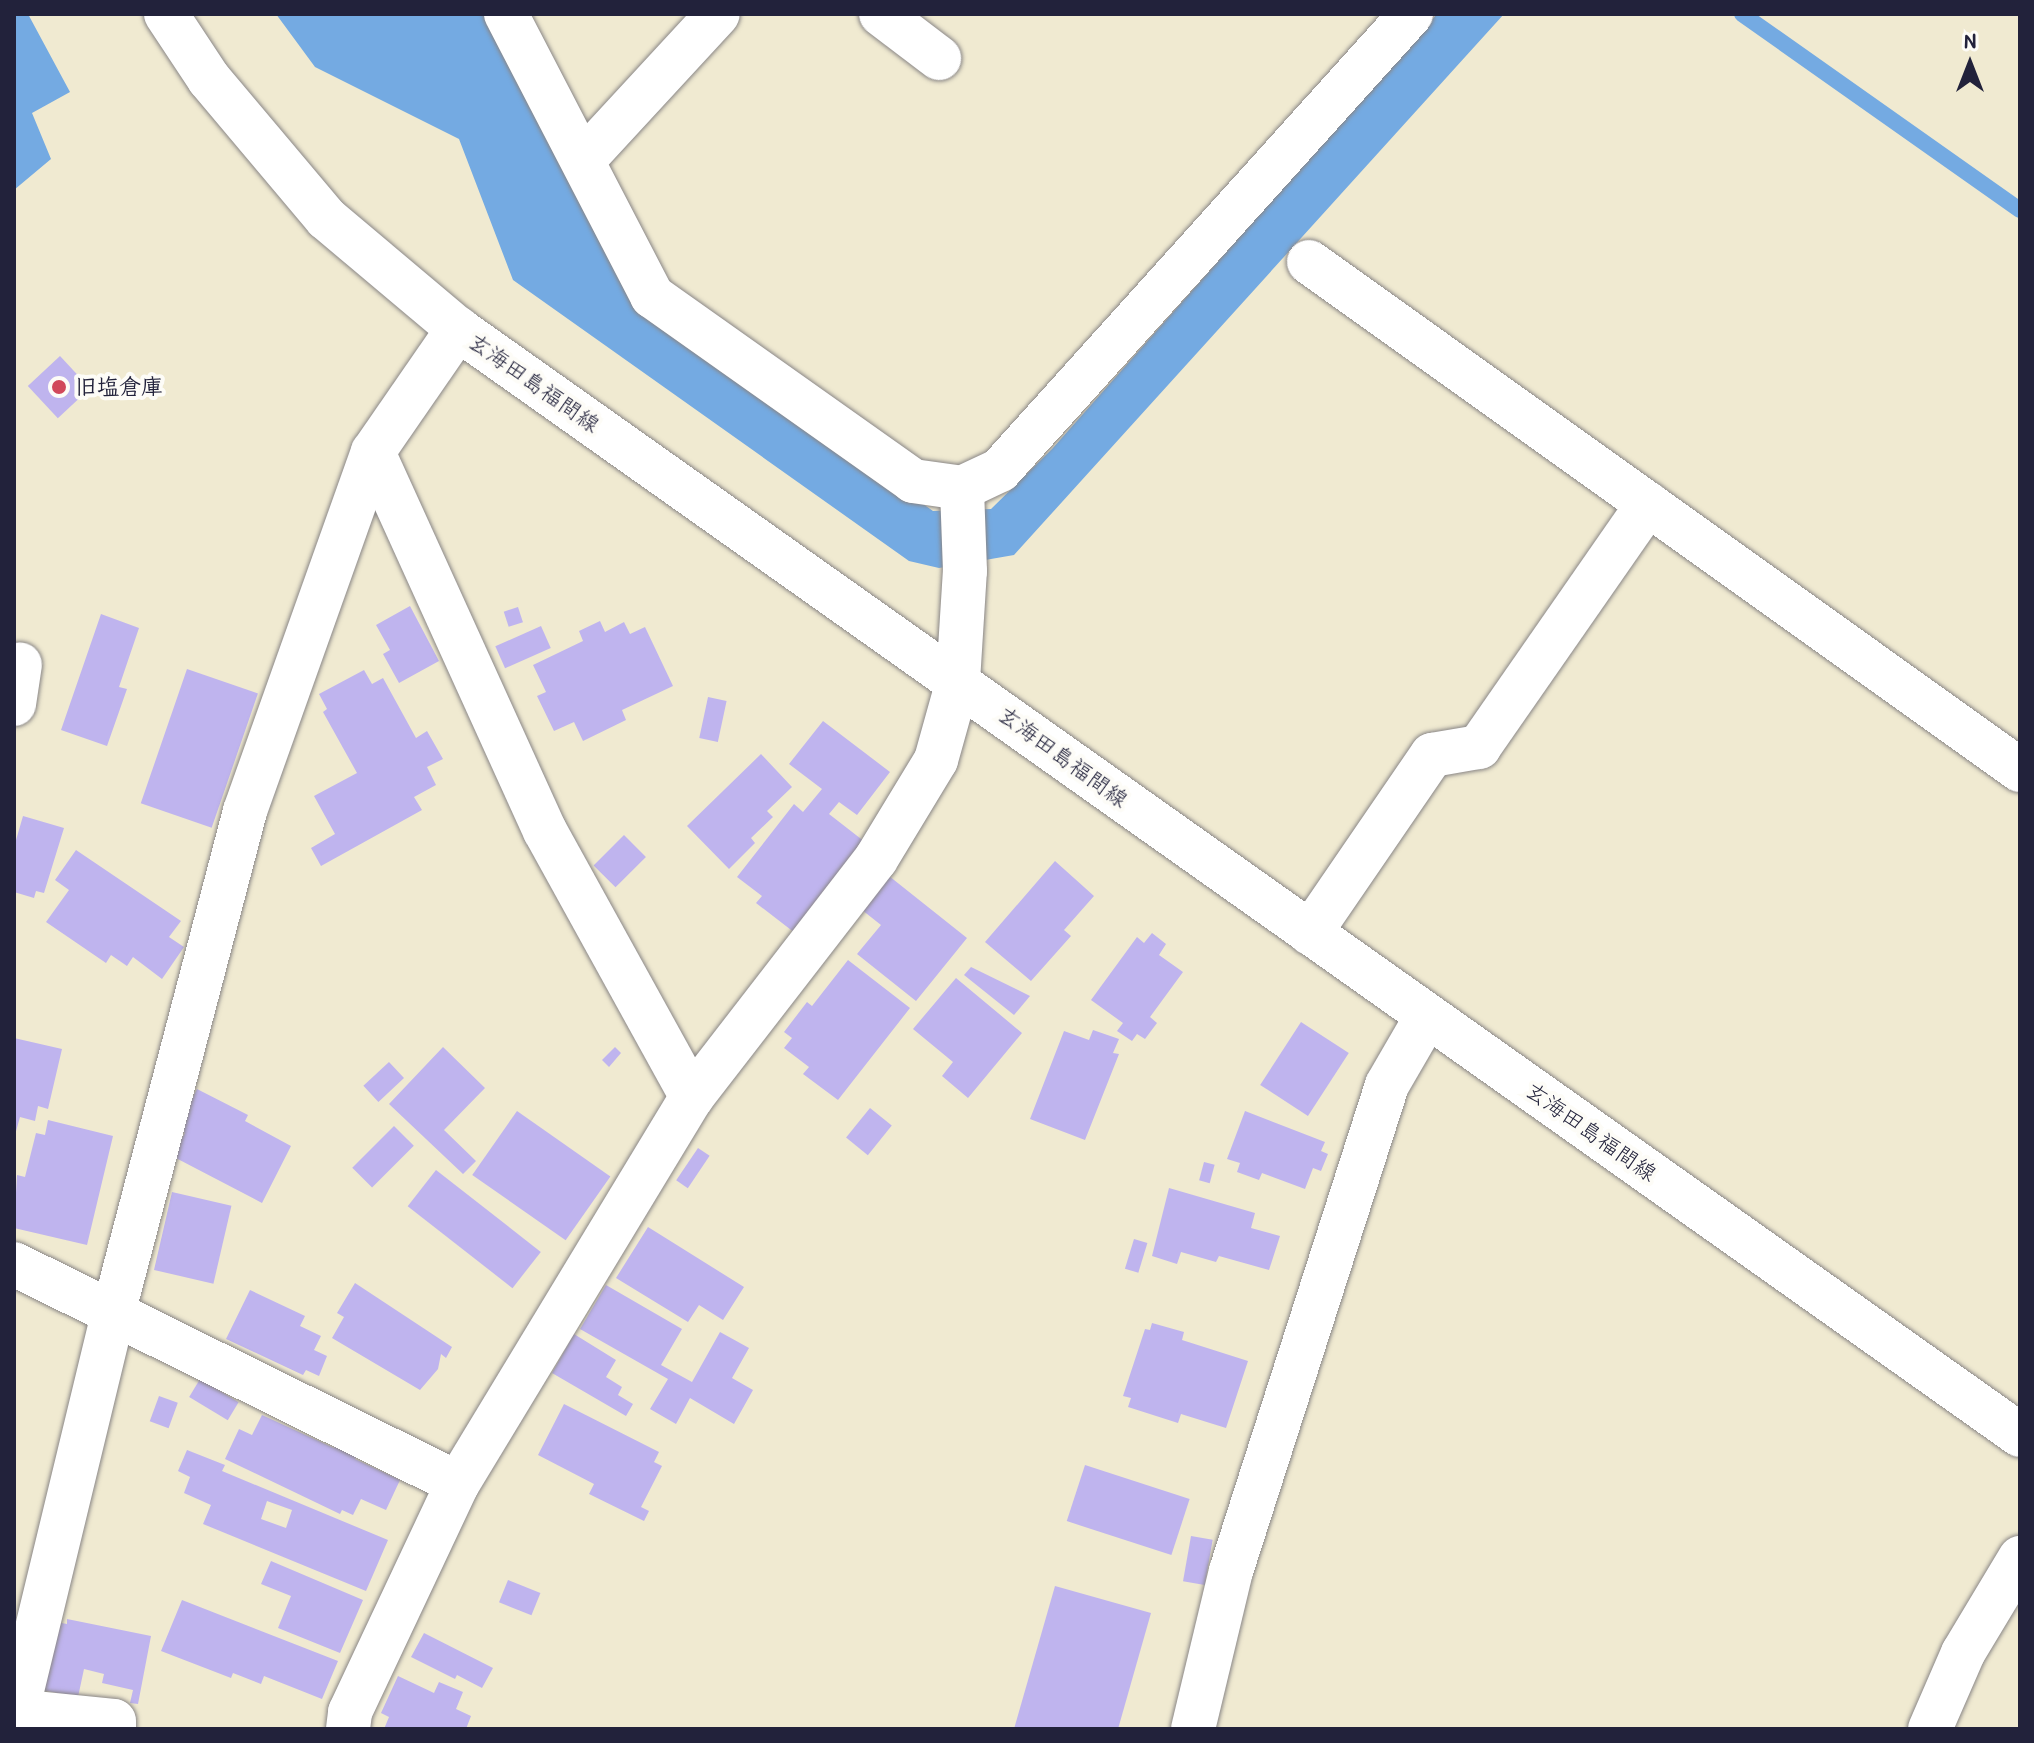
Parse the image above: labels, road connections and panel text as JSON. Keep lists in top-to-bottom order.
{
  "streets": {
    "street": ["玄海田島福間線"]
  },
  "places": ["旧塩倉庫"],
  "north": "top"
}
